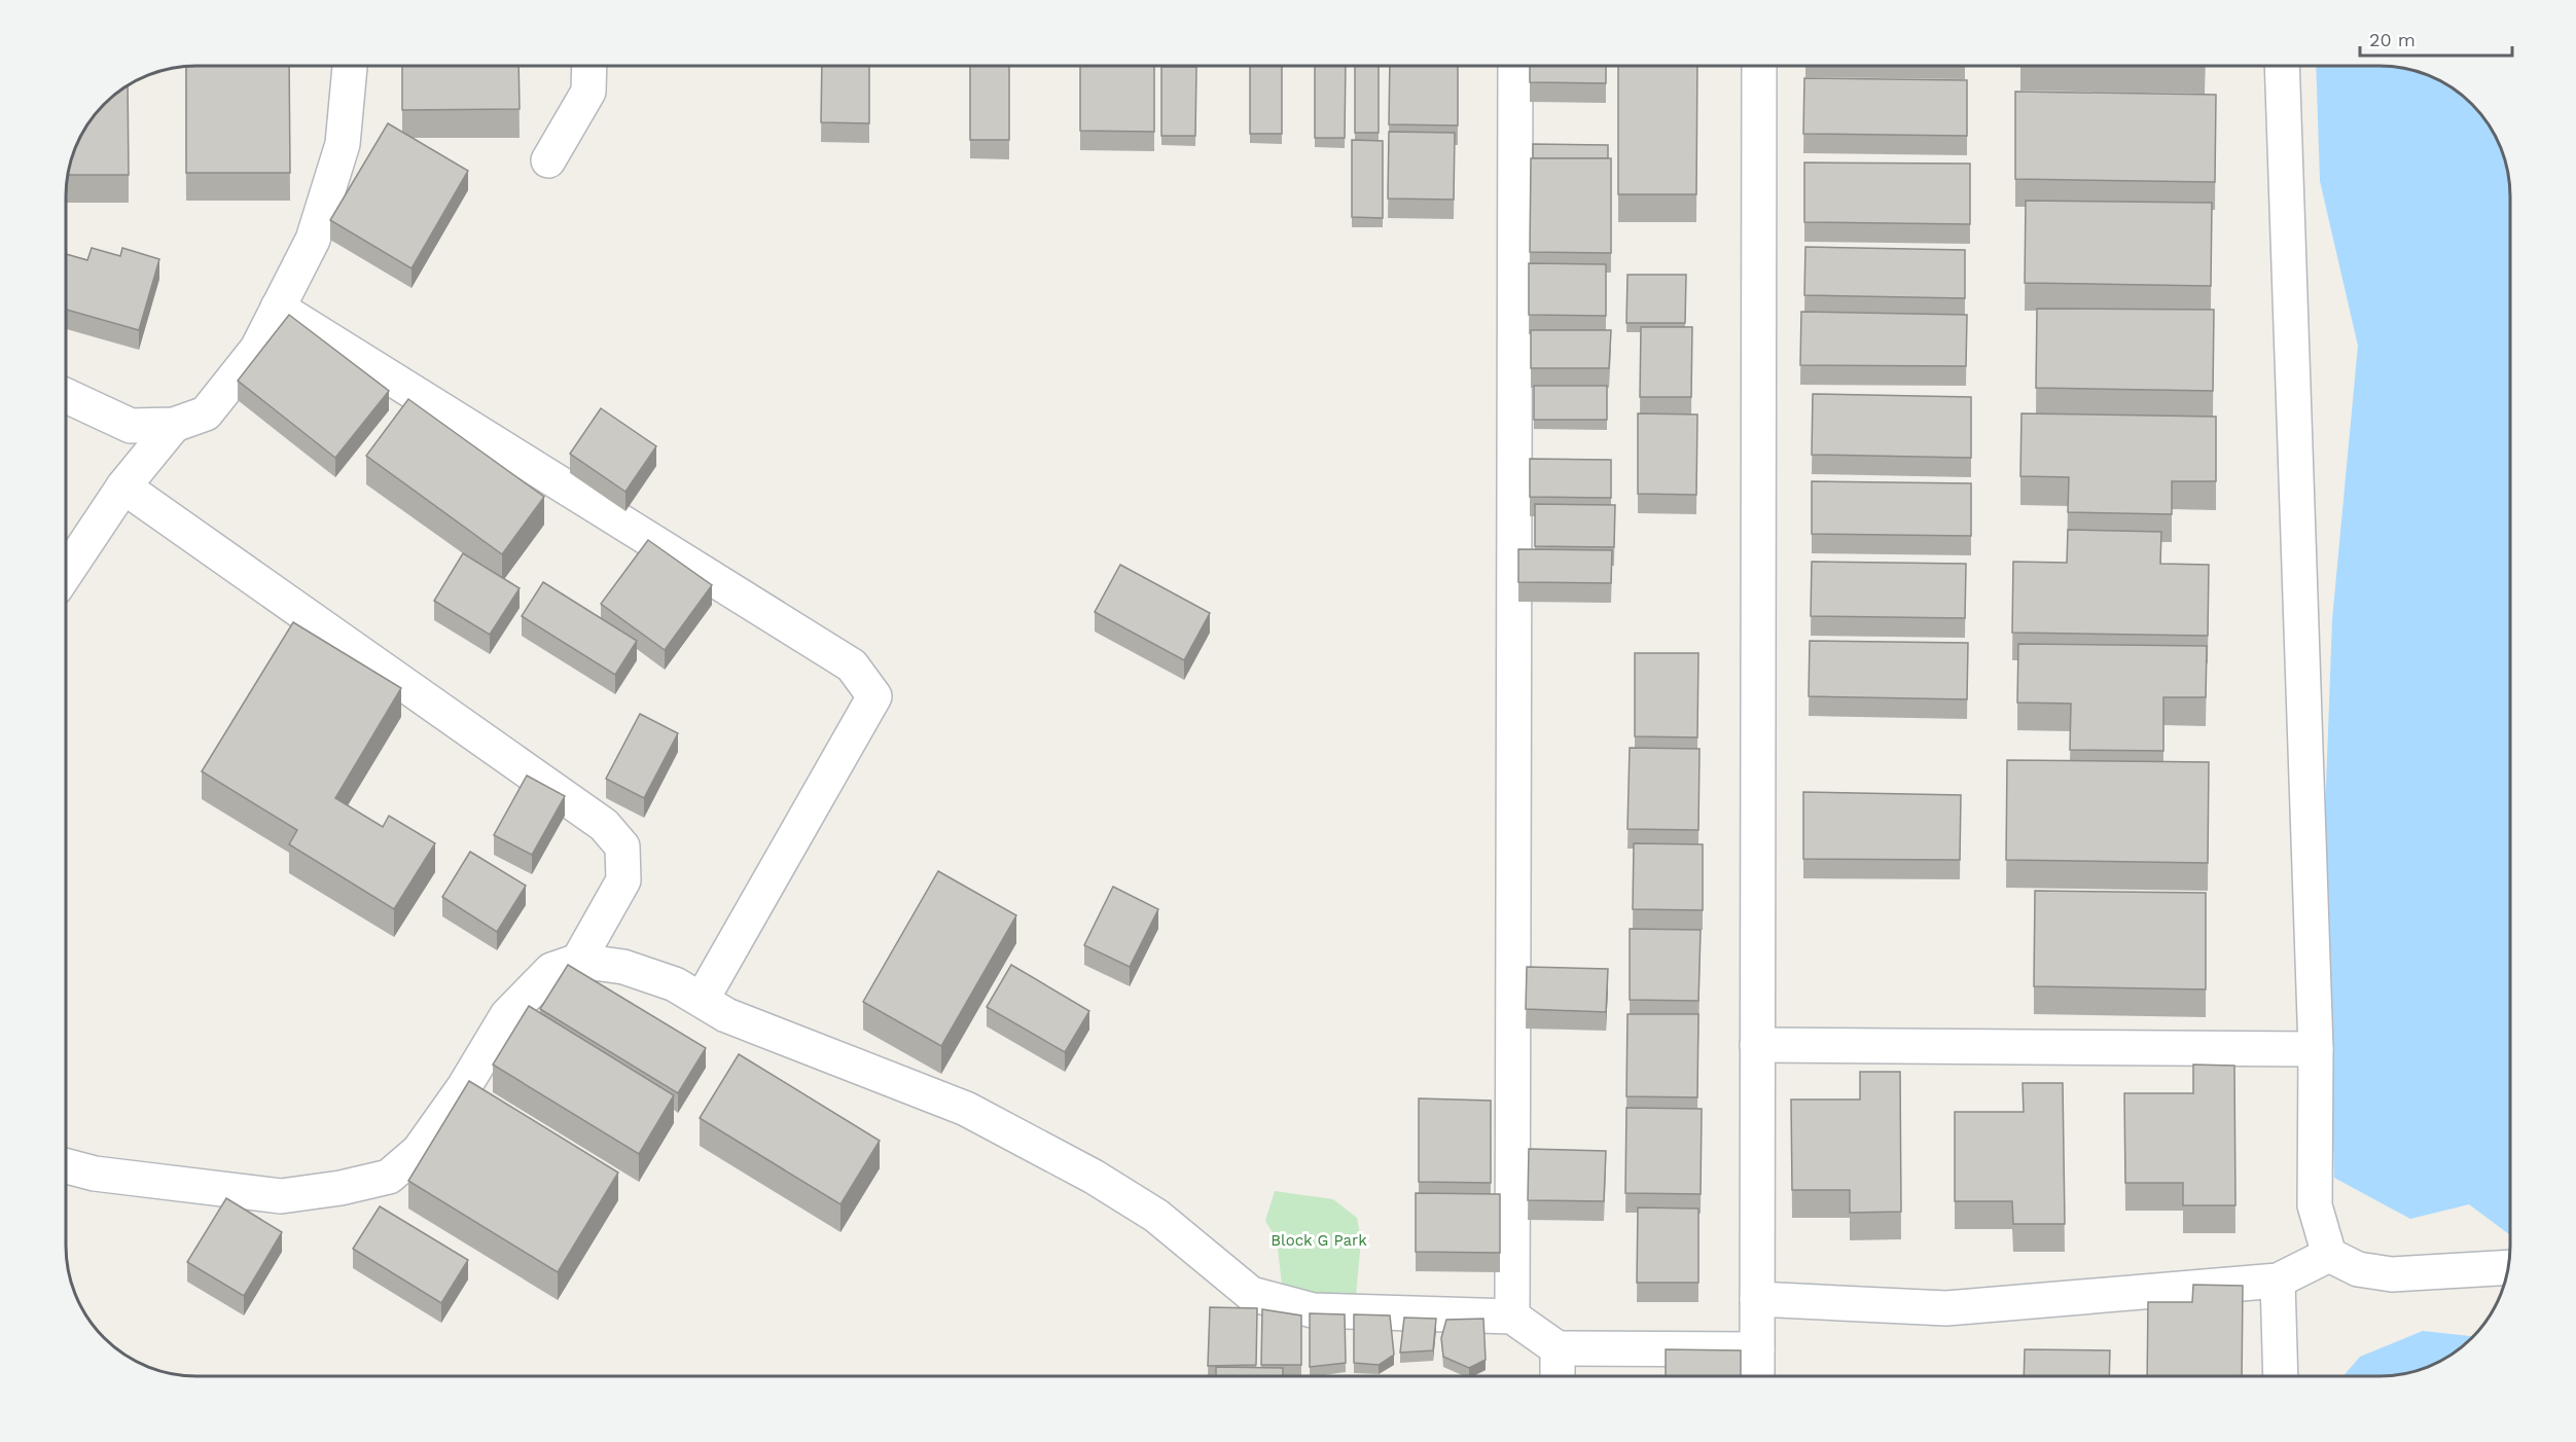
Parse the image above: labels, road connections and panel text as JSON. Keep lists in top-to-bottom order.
{
  "parks": ["Block G Park"],
  "scale_bar": "20 m"
}
